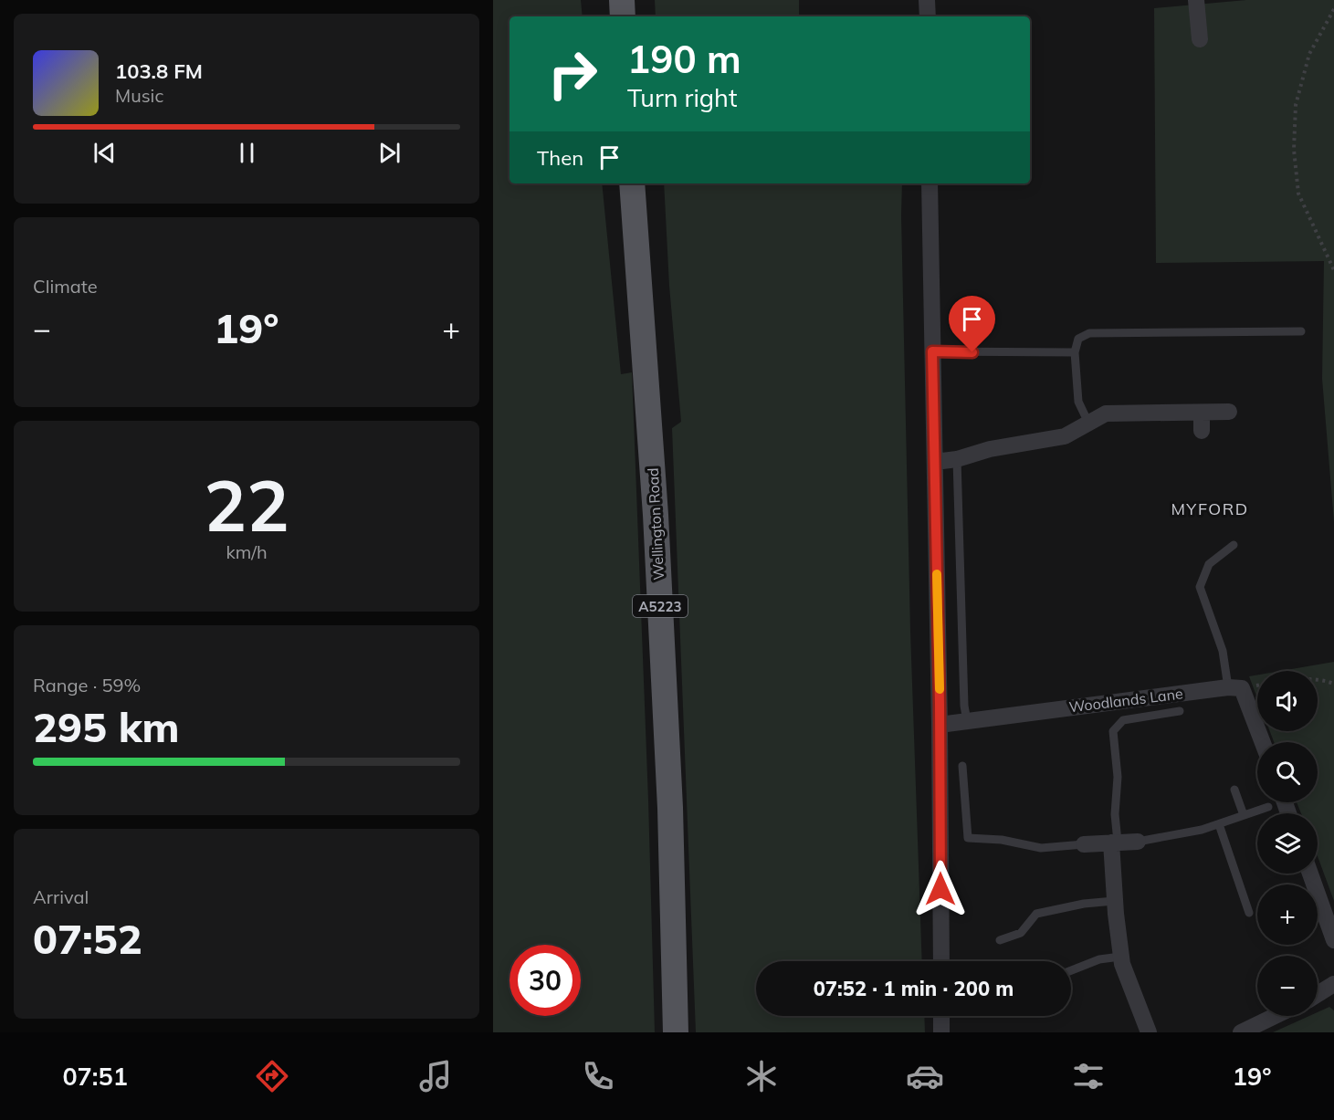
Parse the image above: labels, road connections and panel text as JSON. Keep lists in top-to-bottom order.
{
  "streets": {
    "main road": ["Wellington Road", "A5223"],
    "street": ["Woodlands Lane"]
  },
  "districts": ["MYFORD"],
  "page": {
    "turn": ["190 m", "Turn right"],
    "song": ["103.8 FM", "Music"],
    "then": "Then",
    "tile": [
      "Climate",
      ["22", "km/h"],
      ["Range · 59%", "295 km"],
      ["Arrival", "07:52"]
    ],
    "heat": ["−", "19°", "+"],
    "map_buttons": ["+", "−"],
    "limit": "30",
    "trip": "07:52 · 1 min · 200 m",
    "tabs": ["07:51", "19°"]
  }
}
